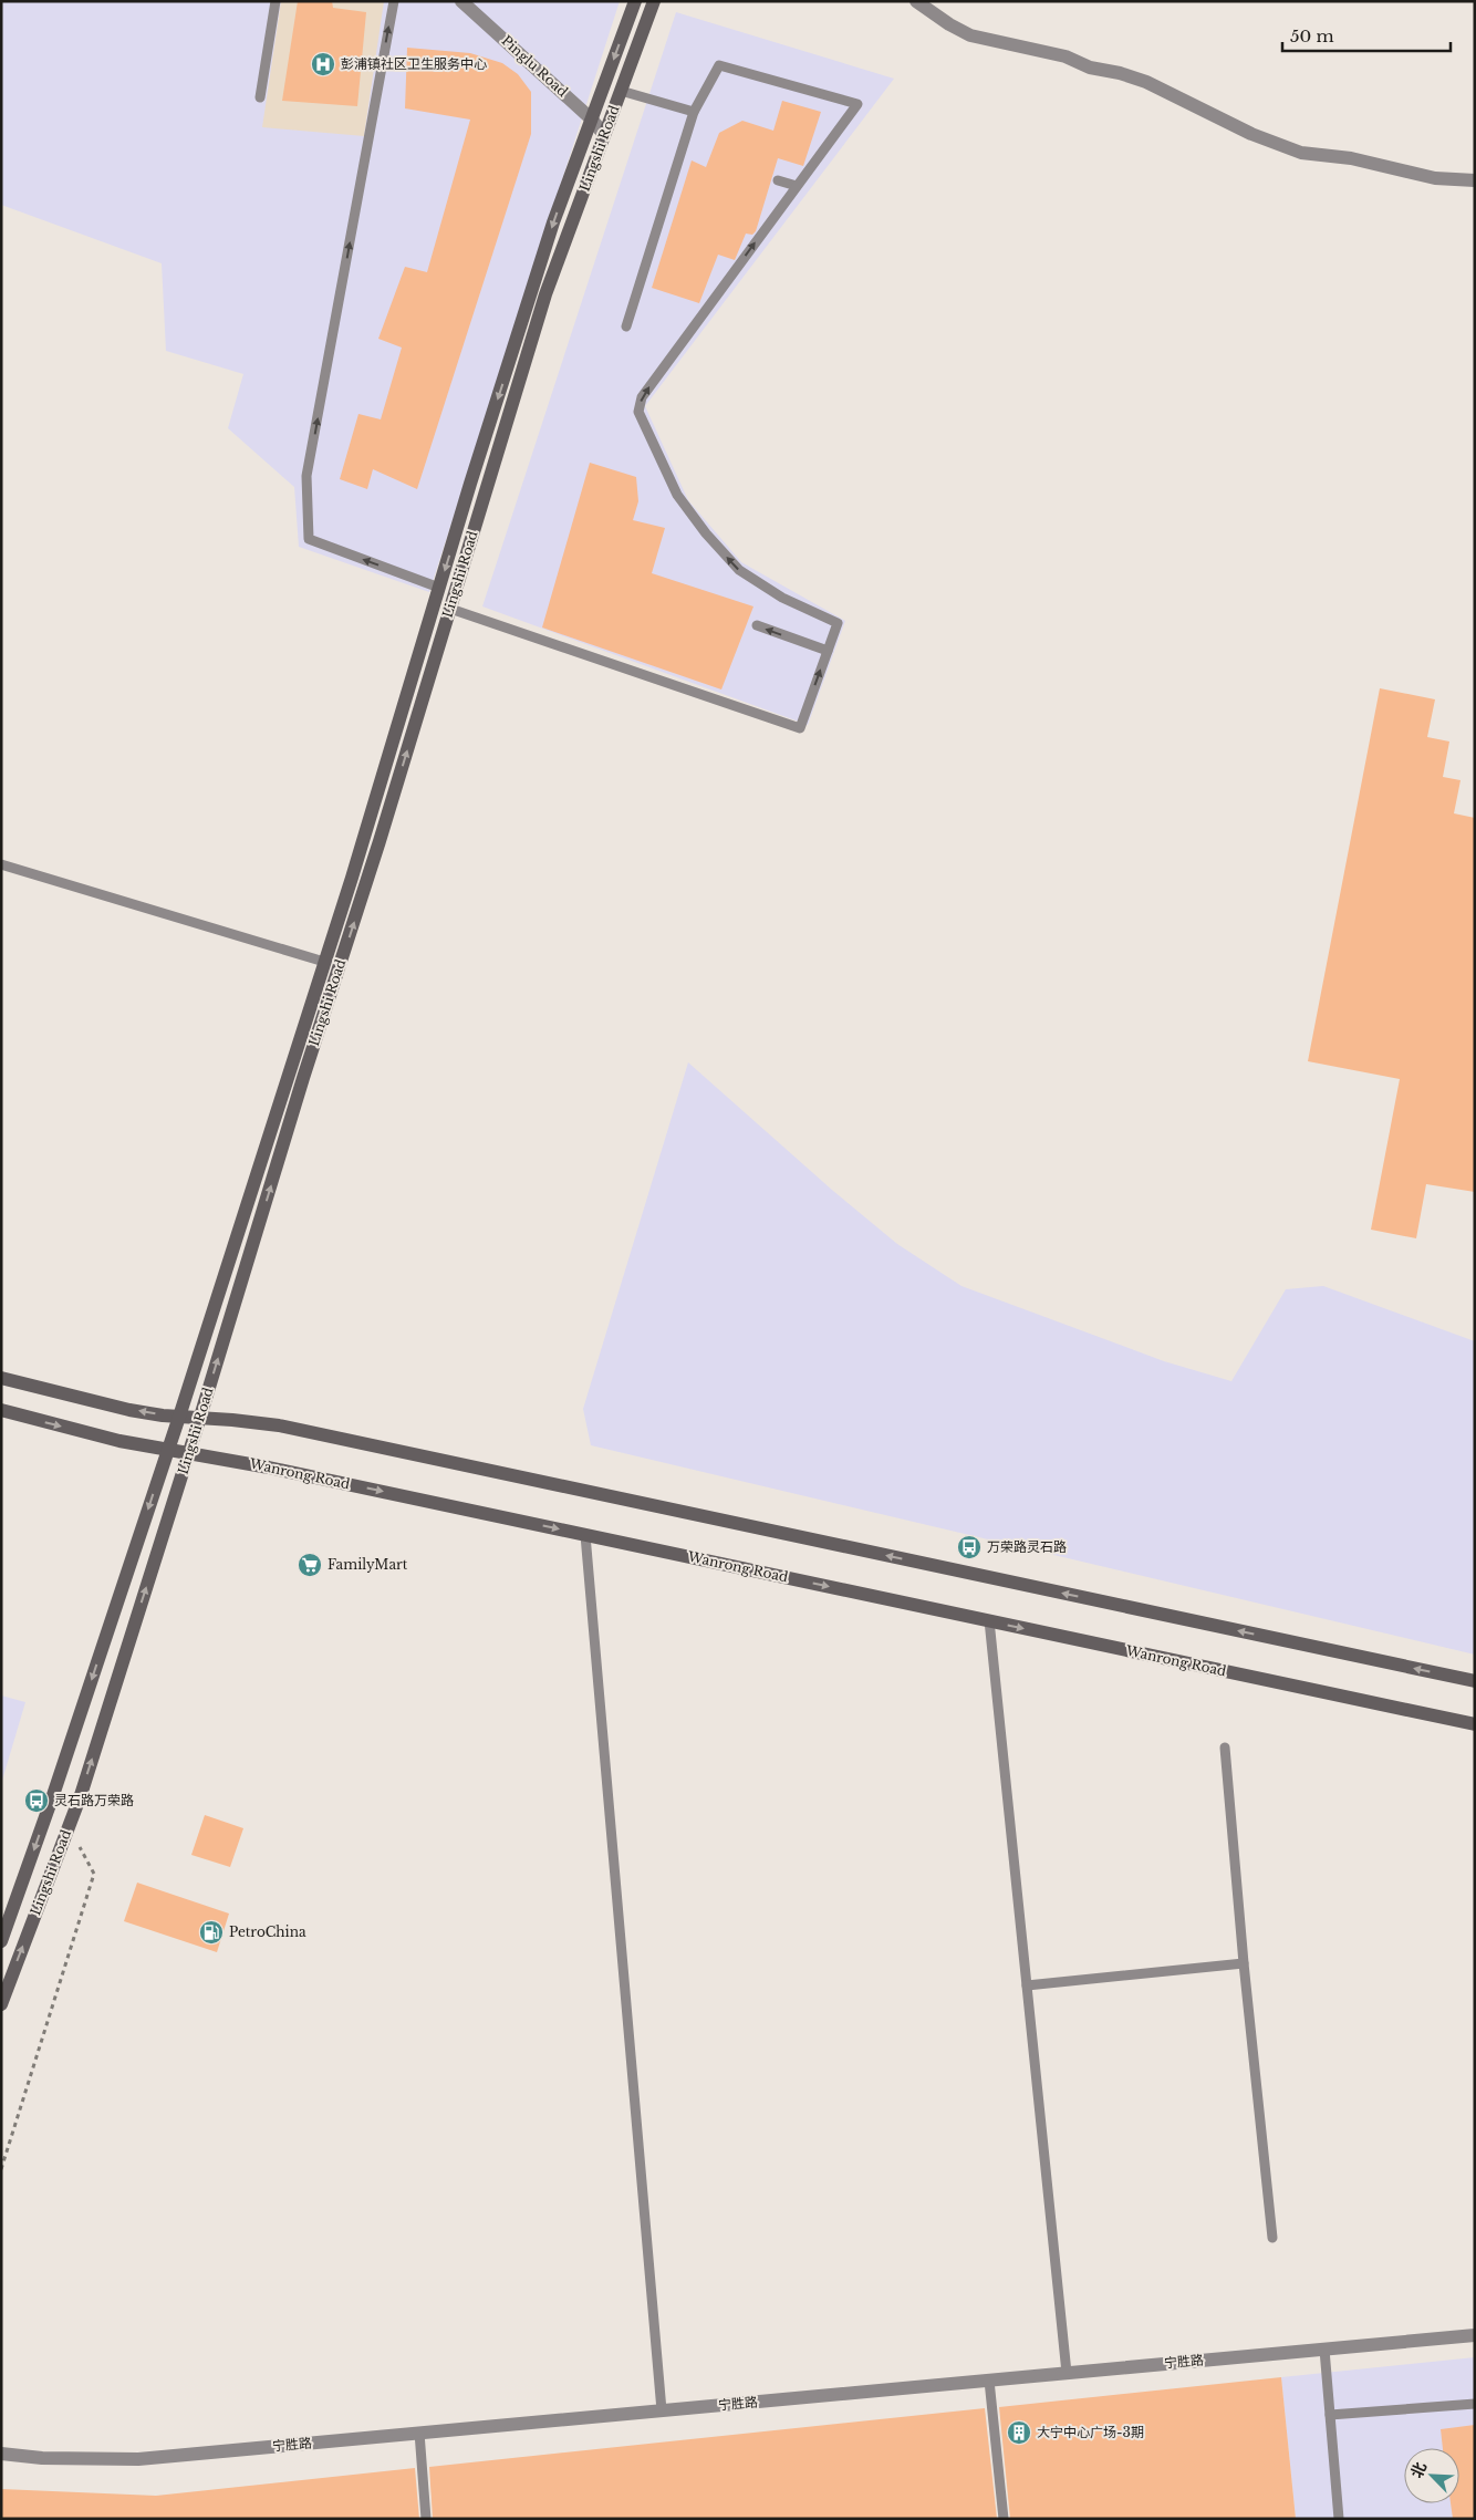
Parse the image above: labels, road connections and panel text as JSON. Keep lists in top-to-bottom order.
{
  "streets": {
    "main road": ["Lingshi Road", "Wanrong Road"],
    "street": ["Pinglu Road", "宁胜路"]
  },
  "crossings": [
    ["Pinglu Road", "Lingshi Road"],
    ["Lingshi Road", "Wanrong Road"]
  ],
  "places": {
    "hospital": ["彭浦镇社区卫生服务中心"],
    "bus stop": ["万荣路灵石路", "灵石路万荣路"],
    "supermarket": ["FamilyMart"],
    "fuel station": ["PetroChina"],
    "building": ["大宁中心广场-3期"]
  },
  "scale_bar": "50 m",
  "north": "top left"
}
